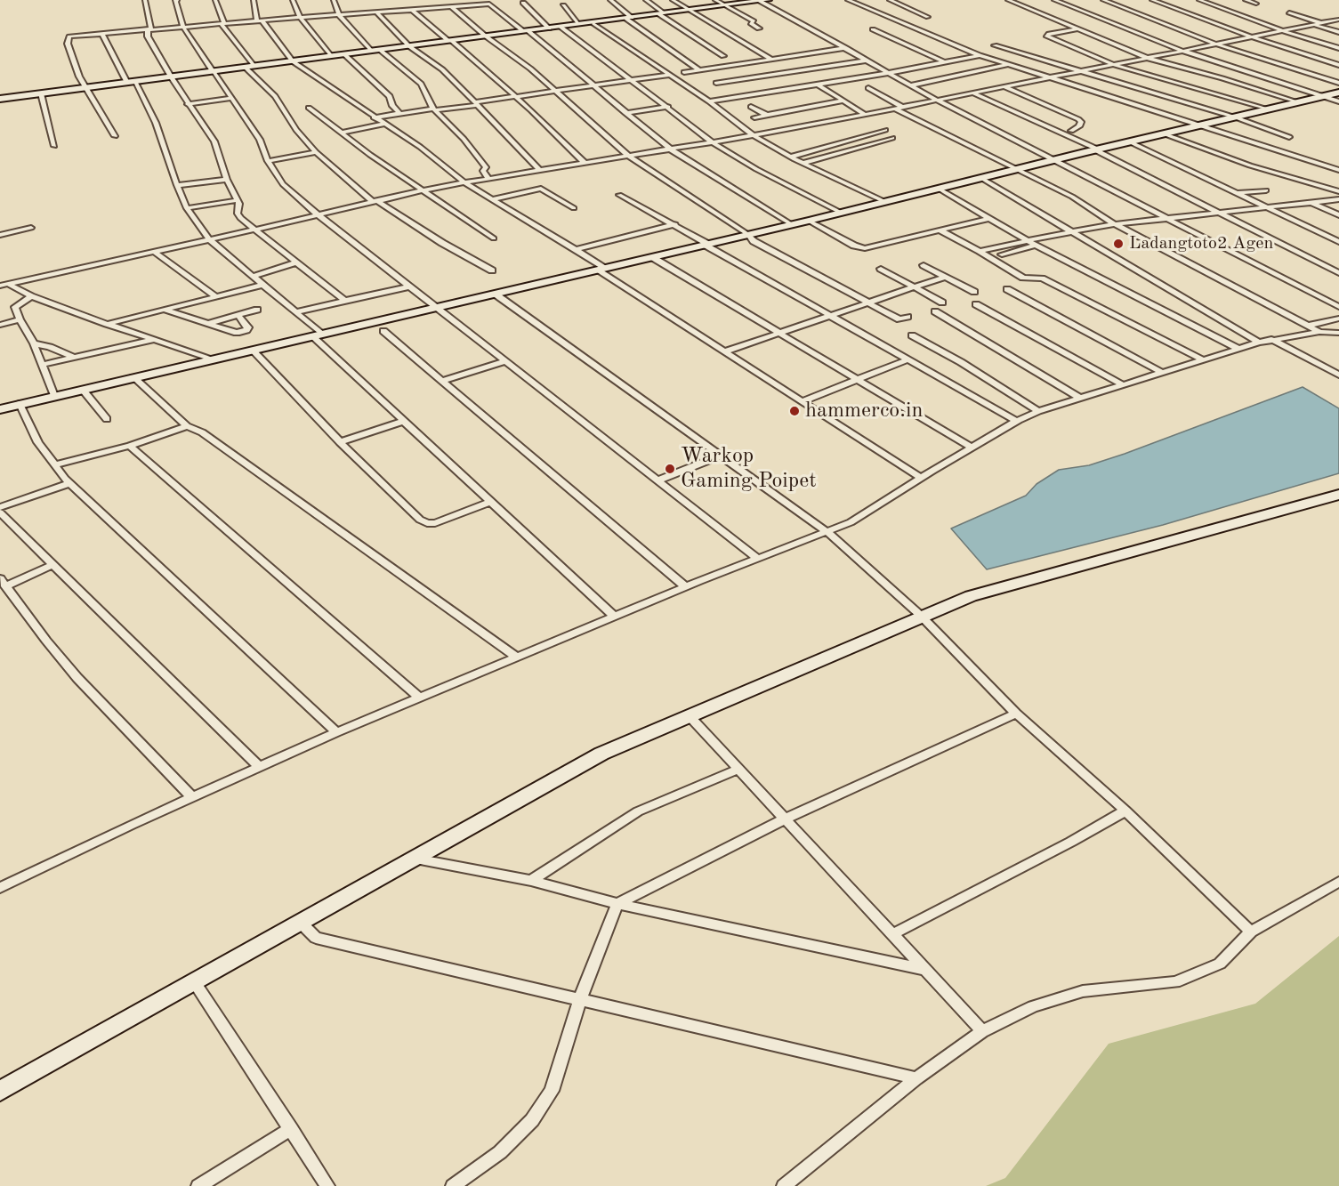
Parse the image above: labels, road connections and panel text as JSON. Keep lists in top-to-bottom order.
{
  "places": ["Ladangtoto2 Agen", "hammerco.in", "Warkop Gaming Poipet"]
}
